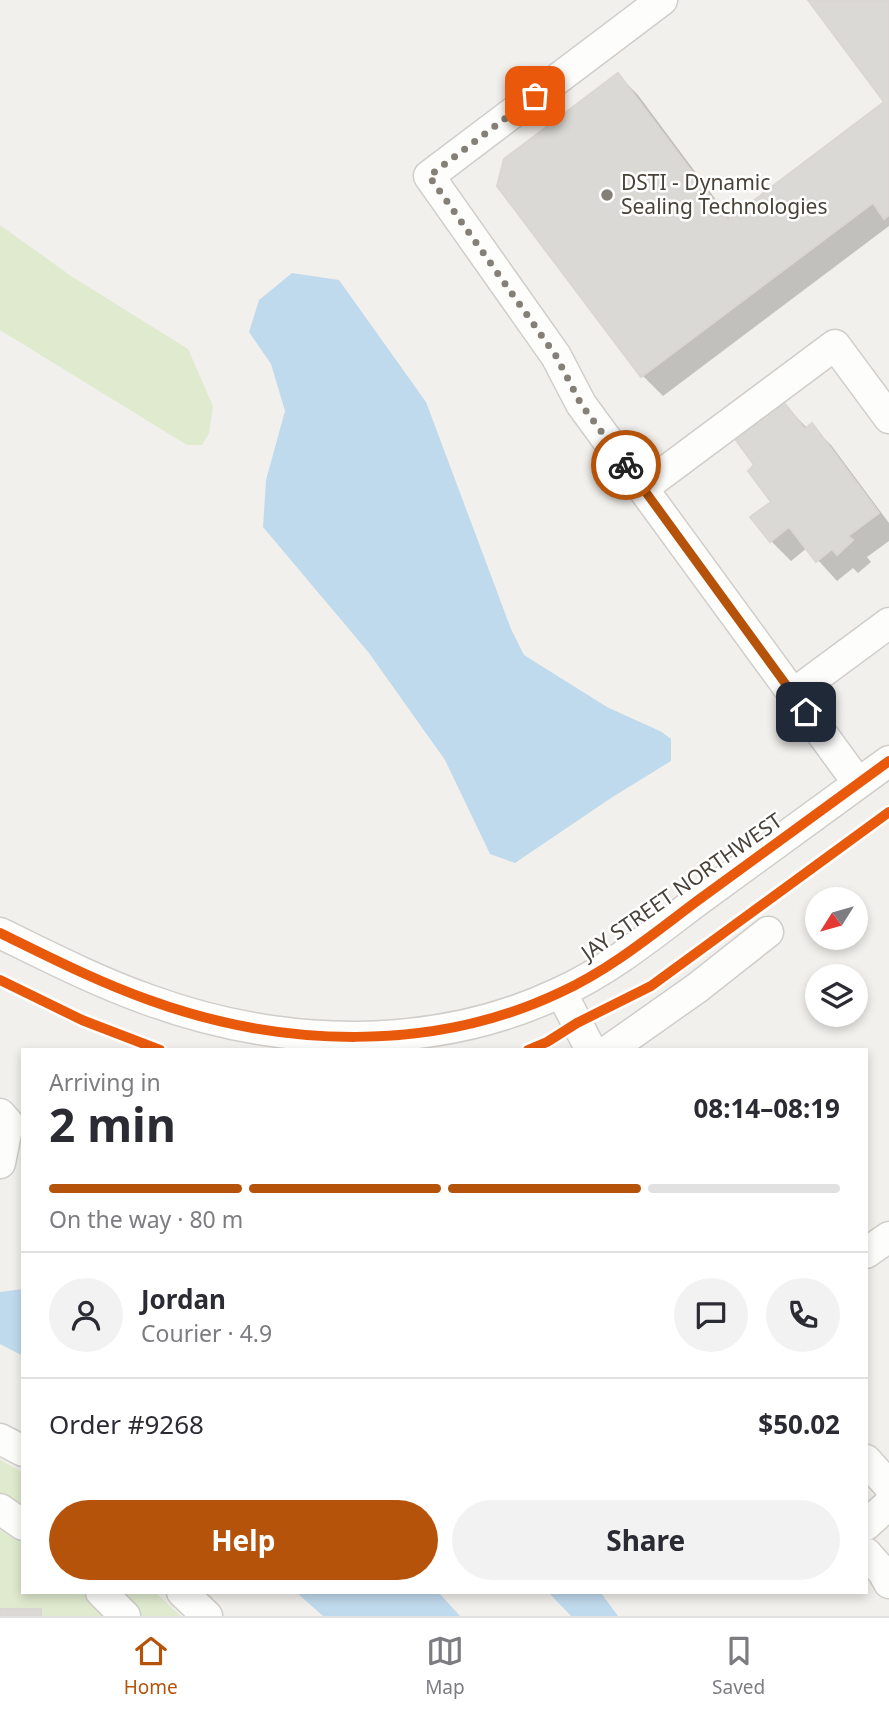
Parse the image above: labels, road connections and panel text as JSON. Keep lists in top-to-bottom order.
{
  "streets": {
    "street": ["JAY STREET NORTHWEST"]
  },
  "places": ["DSTI - Dynamic Sealing Technologies"],
  "north": "bottom left",
  "page": {
    "heading": ["2 min", "Arriving in", "08:14–08:19"],
    "panel": [
      "Jordan",
      "Courier · 4.9",
      "Order #9268",
      "$50.02"
    ],
    "bar": "On the way · 80 m",
    "buttons": ["Help", "Share"],
    "tabs": ["Home", "Map", "Saved"]
  }
}
